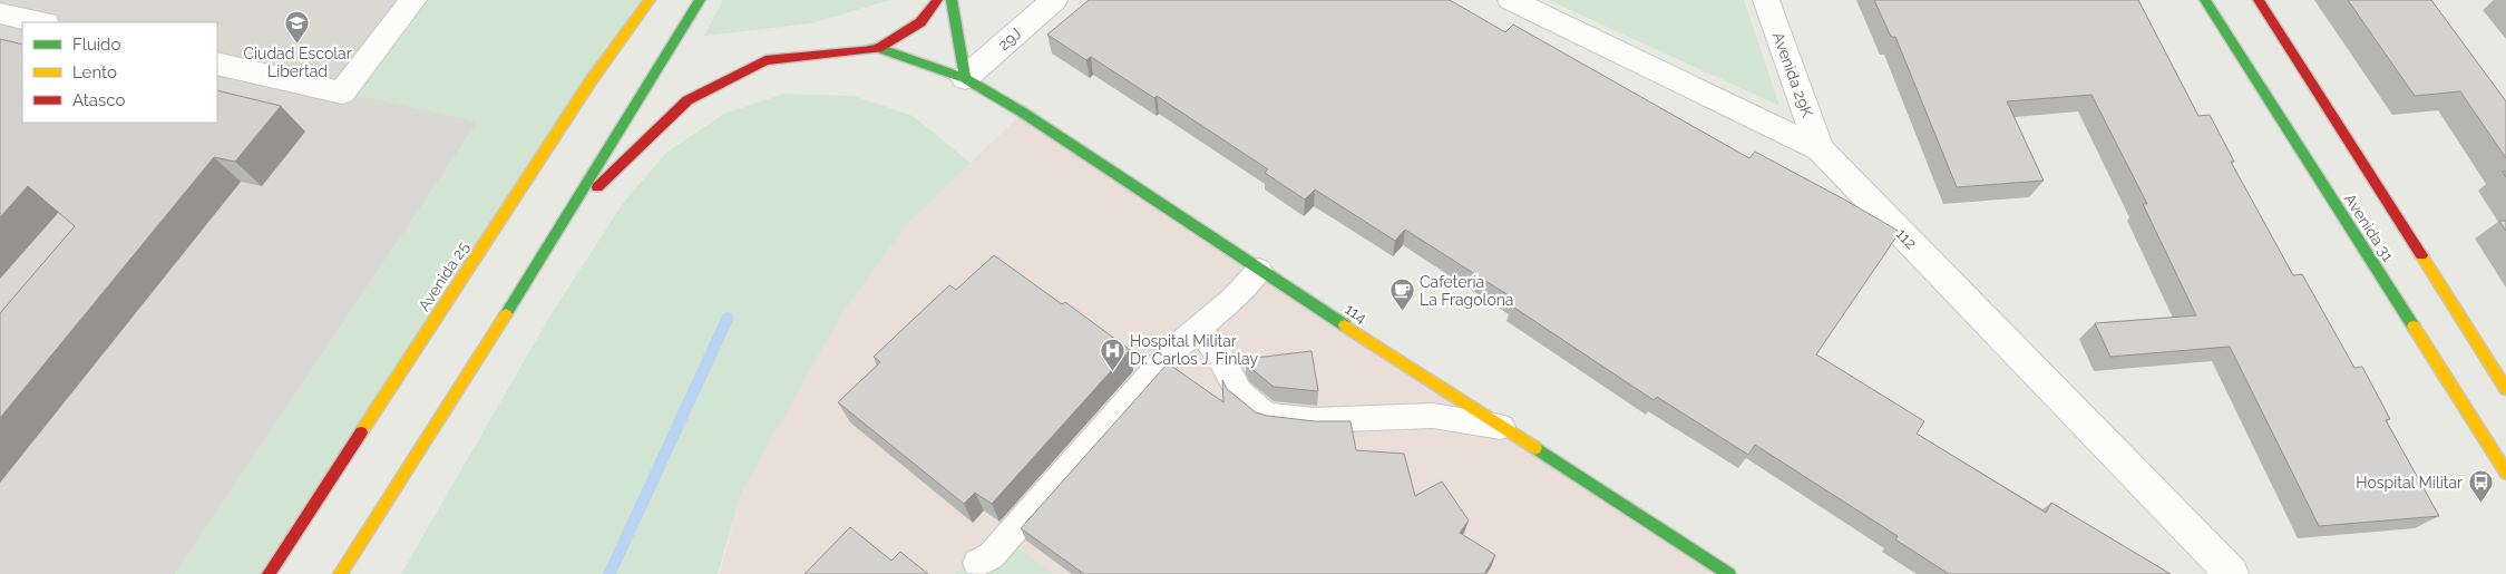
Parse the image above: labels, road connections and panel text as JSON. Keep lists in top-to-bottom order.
{
  "streets": {
    "main road": ["Avenida 31", "Avenida 25", "114"],
    "street": ["29J", "Avenida 29K", "112"]
  },
  "crossings": [
    ["29J", "114"],
    ["Avenida 29K", "112"]
  ],
  "places": {
    "school or university": ["Ciudad Escolar Libertad"],
    "cafe": ["Cafetería La Fragolona"],
    "hospital": ["Hospital Militar Dr. Carlos J. Finlay"],
    "bus stop": ["Hospital Militar"]
  },
  "legend": ["Fluido", "Lento", "Atasco"]
}
